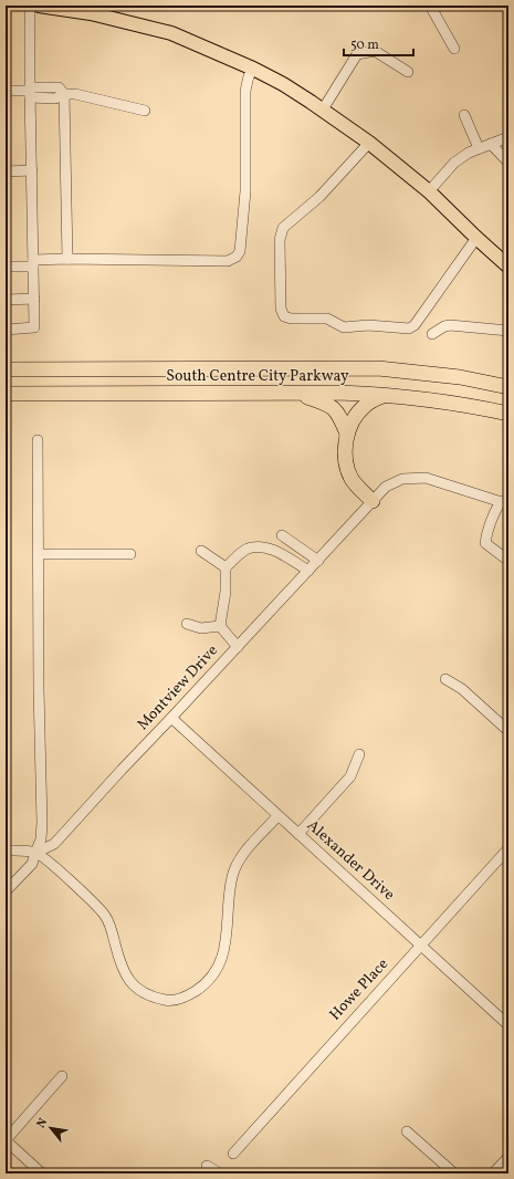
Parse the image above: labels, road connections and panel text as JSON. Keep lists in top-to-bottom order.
{
  "streets": {
    "highway": ["South Centre City Parkway"],
    "street": ["Montview Drive", "Alexander Drive", "Howe Place"]
  },
  "crossings": [
    ["Montview Drive", "Alexander Drive"],
    ["Alexander Drive", "Howe Place"]
  ],
  "scale_bar": "50 m",
  "north": "top left"
}
